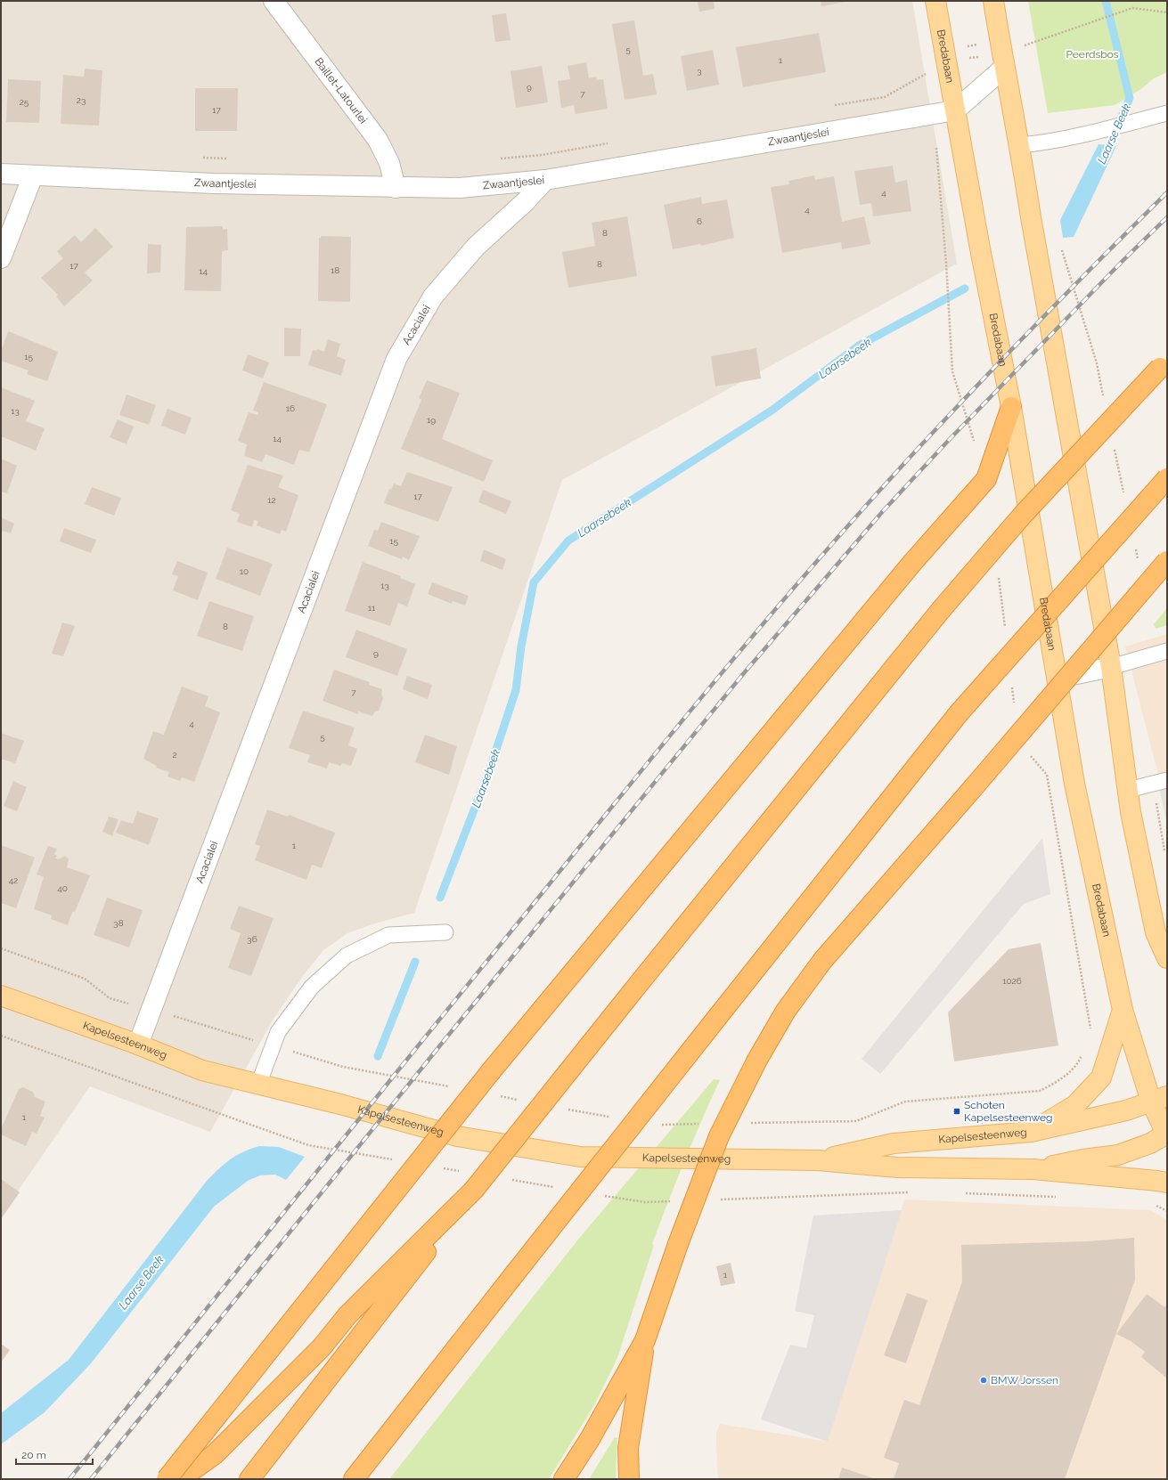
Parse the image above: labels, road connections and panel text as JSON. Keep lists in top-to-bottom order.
{
  "streets": {
    "main road": ["Bredabaan", "Kapelsesteenweg"],
    "street": ["Baillet-Latourlei", "Zwaantjeslei", "Acacialei"]
  },
  "crossings": [
    ["Bredabaan", "Zwaantjeslei"],
    ["Bredabaan", "Kapelsesteenweg"],
    ["Baillet-Latourlei", "Zwaantjeslei"],
    ["Zwaantjeslei", "Acacialei"],
    ["Acacialei", "Kapelsesteenweg"]
  ],
  "water": ["Laarse Beek", "Laarsebeek"],
  "parks": ["Peerdsbos"],
  "places": {
    "transit": ["Schoten Kapelsesteenweg"],
    "other": ["BMW Jorssen"]
  },
  "house_numbers": [
    "5",
    "1",
    "3",
    "9",
    "7",
    "23",
    "25",
    "17",
    "4",
    "4",
    "6",
    "8",
    "8",
    "17",
    "18",
    "14",
    "15",
    "16",
    "13",
    "19",
    "14",
    "17",
    "12",
    "15",
    "10",
    "13",
    "11",
    "8",
    "9",
    "7",
    "4",
    "5",
    "2",
    "1",
    "42",
    "40",
    "38",
    "36",
    "1026",
    "1",
    "1"
  ],
  "scale_bar": "20 m"
}
